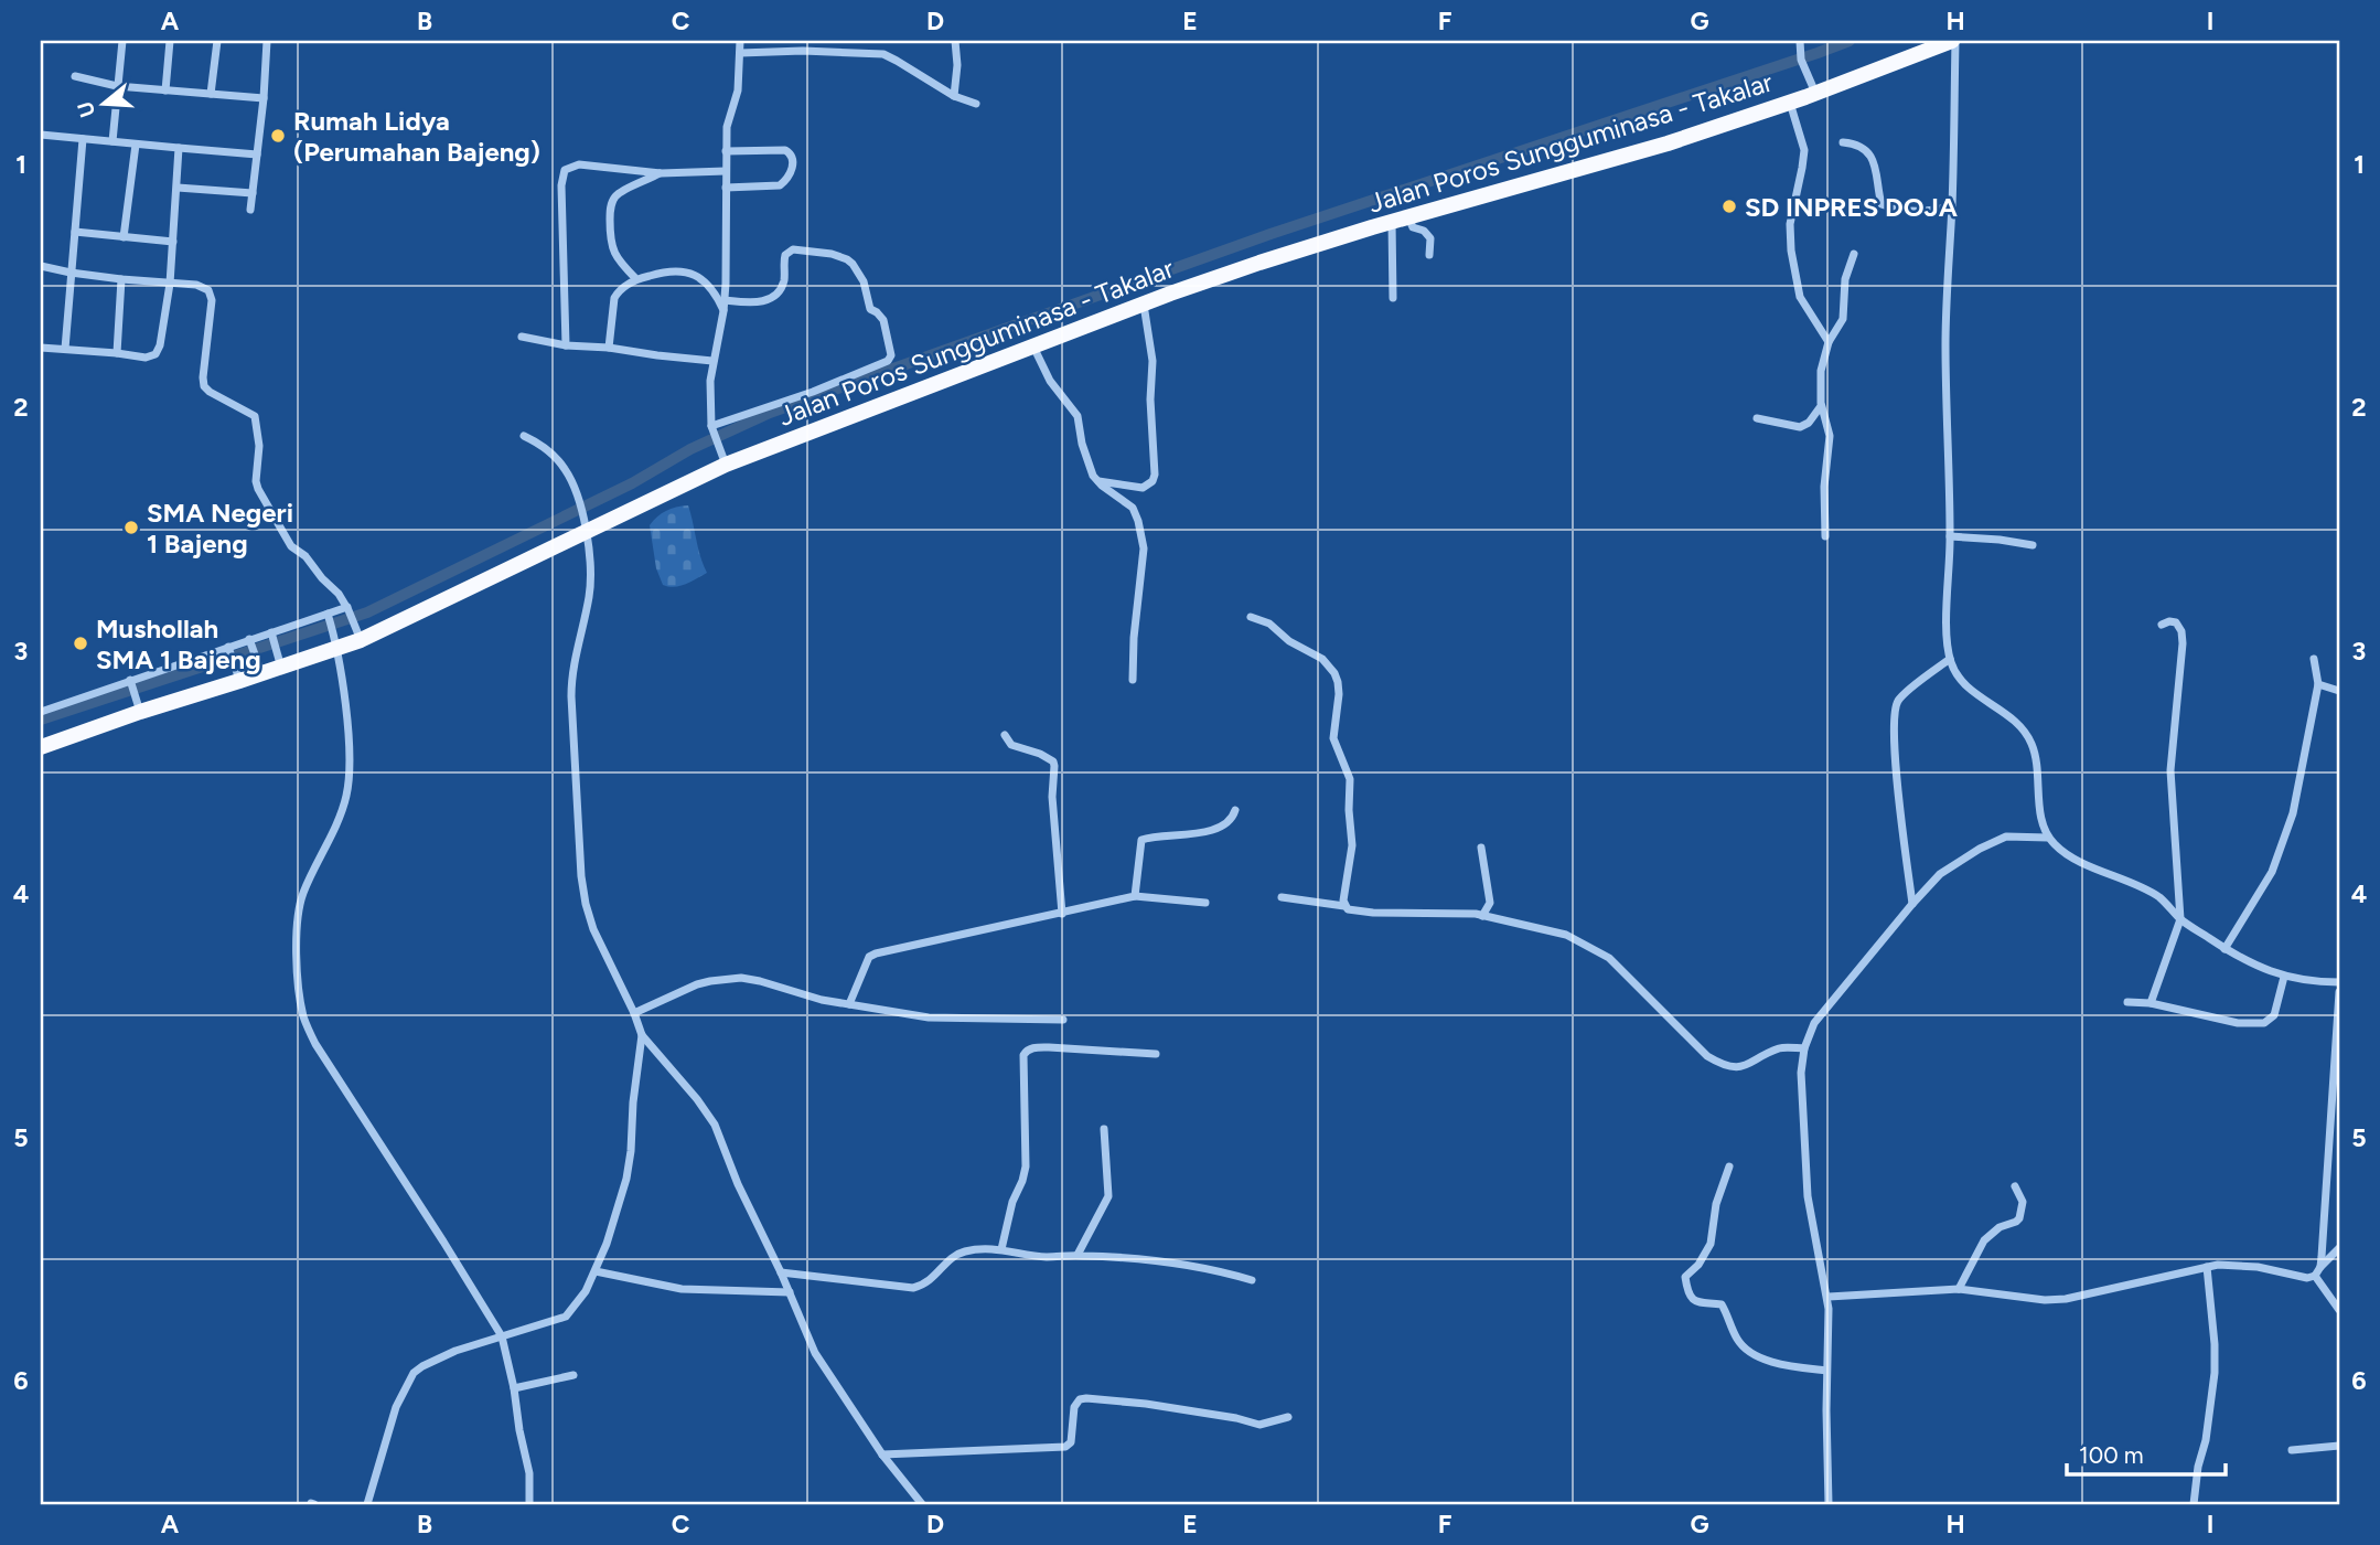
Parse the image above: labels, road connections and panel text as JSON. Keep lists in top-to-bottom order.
{
  "streets": {
    "highway": ["Jalan Poros Sungguminasa - Takalar"]
  },
  "places": [
    "Rumah Lidya (Perumahan Bajeng)",
    "SD INPRES DOJA",
    "SMA Negeri 1 Bajeng",
    "Mushollah SMA 1 Bajeng"
  ],
  "scale_bar": "100 m",
  "north": "left",
  "grid": {
    "columns": [
      "A",
      "B",
      "C",
      "D",
      "E",
      "F",
      "G",
      "H",
      "I"
    ],
    "rows": [
      "1",
      "2",
      "3",
      "4",
      "5",
      "6"
    ]
  }
}
